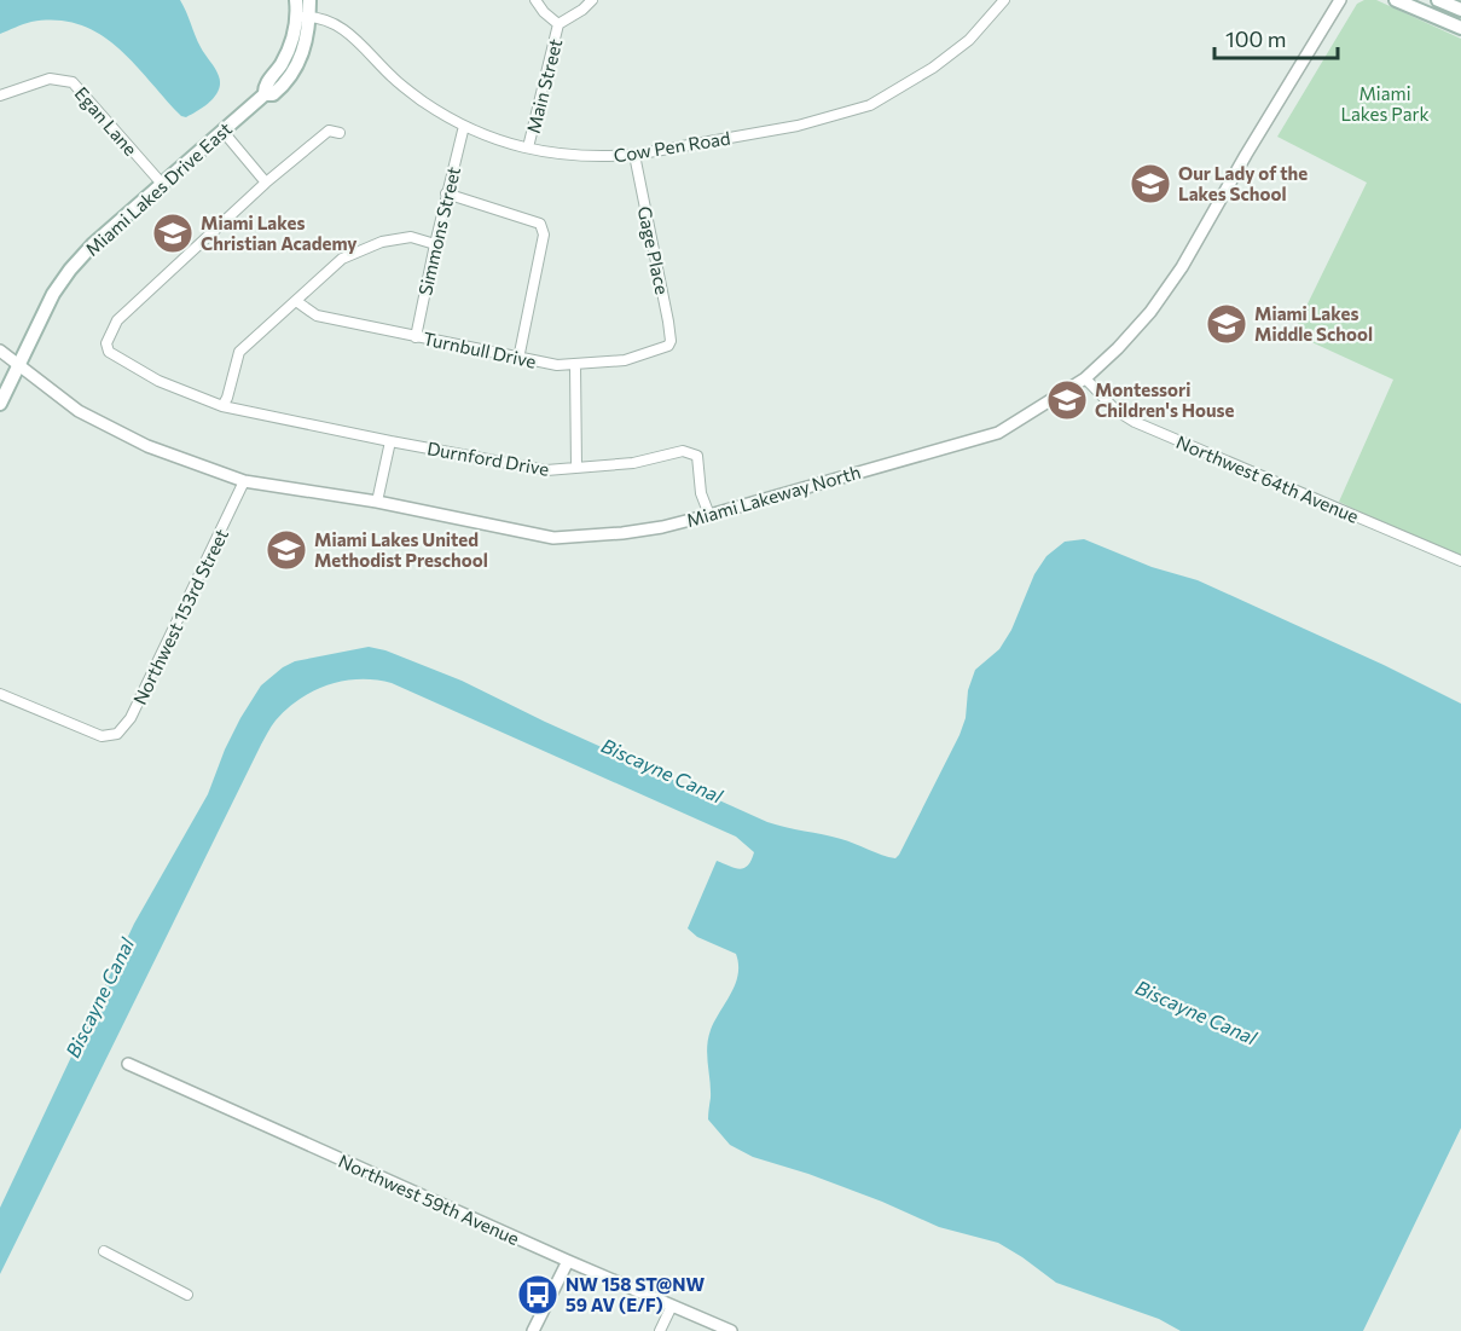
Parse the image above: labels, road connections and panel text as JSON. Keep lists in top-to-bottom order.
{
  "streets": {
    "main road": ["Miami Lakes Drive East"],
    "street": [
      "Main Street",
      "Egan Lane",
      "Cow Pen Road",
      "Simmons Street",
      "Gage Place",
      "Turnbull Drive",
      "Durnford Drive",
      "Northwest 64th Avenue",
      "Miami Lakeway North",
      "Northwest 153rd Street",
      "Northwest 59th Avenue"
    ]
  },
  "crossings": [
    ["Main Street", "Cow Pen Road"],
    ["Egan Lane", "Miami Lakes Drive East"],
    ["Cow Pen Road", "Miami Lakes Drive East"],
    ["Cow Pen Road", "Simmons Street"],
    ["Cow Pen Road", "Gage Place"],
    ["Miami Lakes Drive East", "Miami Lakeway North"],
    ["Simmons Street", "Turnbull Drive"],
    ["Gage Place", "Turnbull Drive"],
    ["Durnford Drive", "Miami Lakeway North"],
    ["Northwest 64th Avenue", "Miami Lakeway North"],
    ["Miami Lakeway North", "Northwest 153rd Street"]
  ],
  "water": ["Biscayne Canal"],
  "parks": ["Miami Lakes Park"],
  "places": {
    "school or university": [
      "Our Lady of the Lakes School",
      "Miami Lakes Christian Academy",
      "Miami Lakes Middle School",
      "Montessori Children's House",
      "Miami Lakes United Methodist Preschool"
    ],
    "bus stop": ["NW 158 ST@NW 59 AV (E/F)"]
  },
  "scale_bar": "100 m"
}
